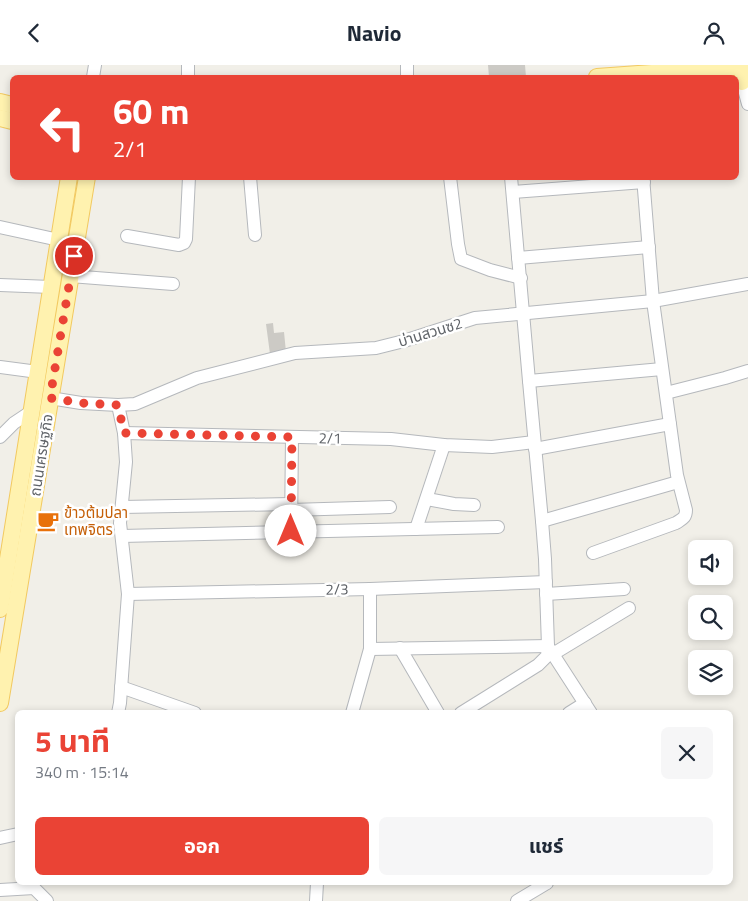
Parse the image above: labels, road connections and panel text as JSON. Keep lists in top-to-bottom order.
{
  "streets": {
    "main road": ["ถนนเศรษฐกิจ"],
    "street": ["บ่านสวนซ2", "2/1", "2/3"]
  },
  "crossings": [
    ["บ่านสวนซ2", "ถนนเศรษฐกิจ"]
  ],
  "places": {
    "cafe": ["ข้าวต้มปลา เทพจิตร"]
  },
  "page": {
    "header": "Navio",
    "turn": ["60 m", "2/1"],
    "heading": ["5 นาที", "340 m · 15:14"],
    "buttons": ["ออก", "แชร์"]
  }
}
